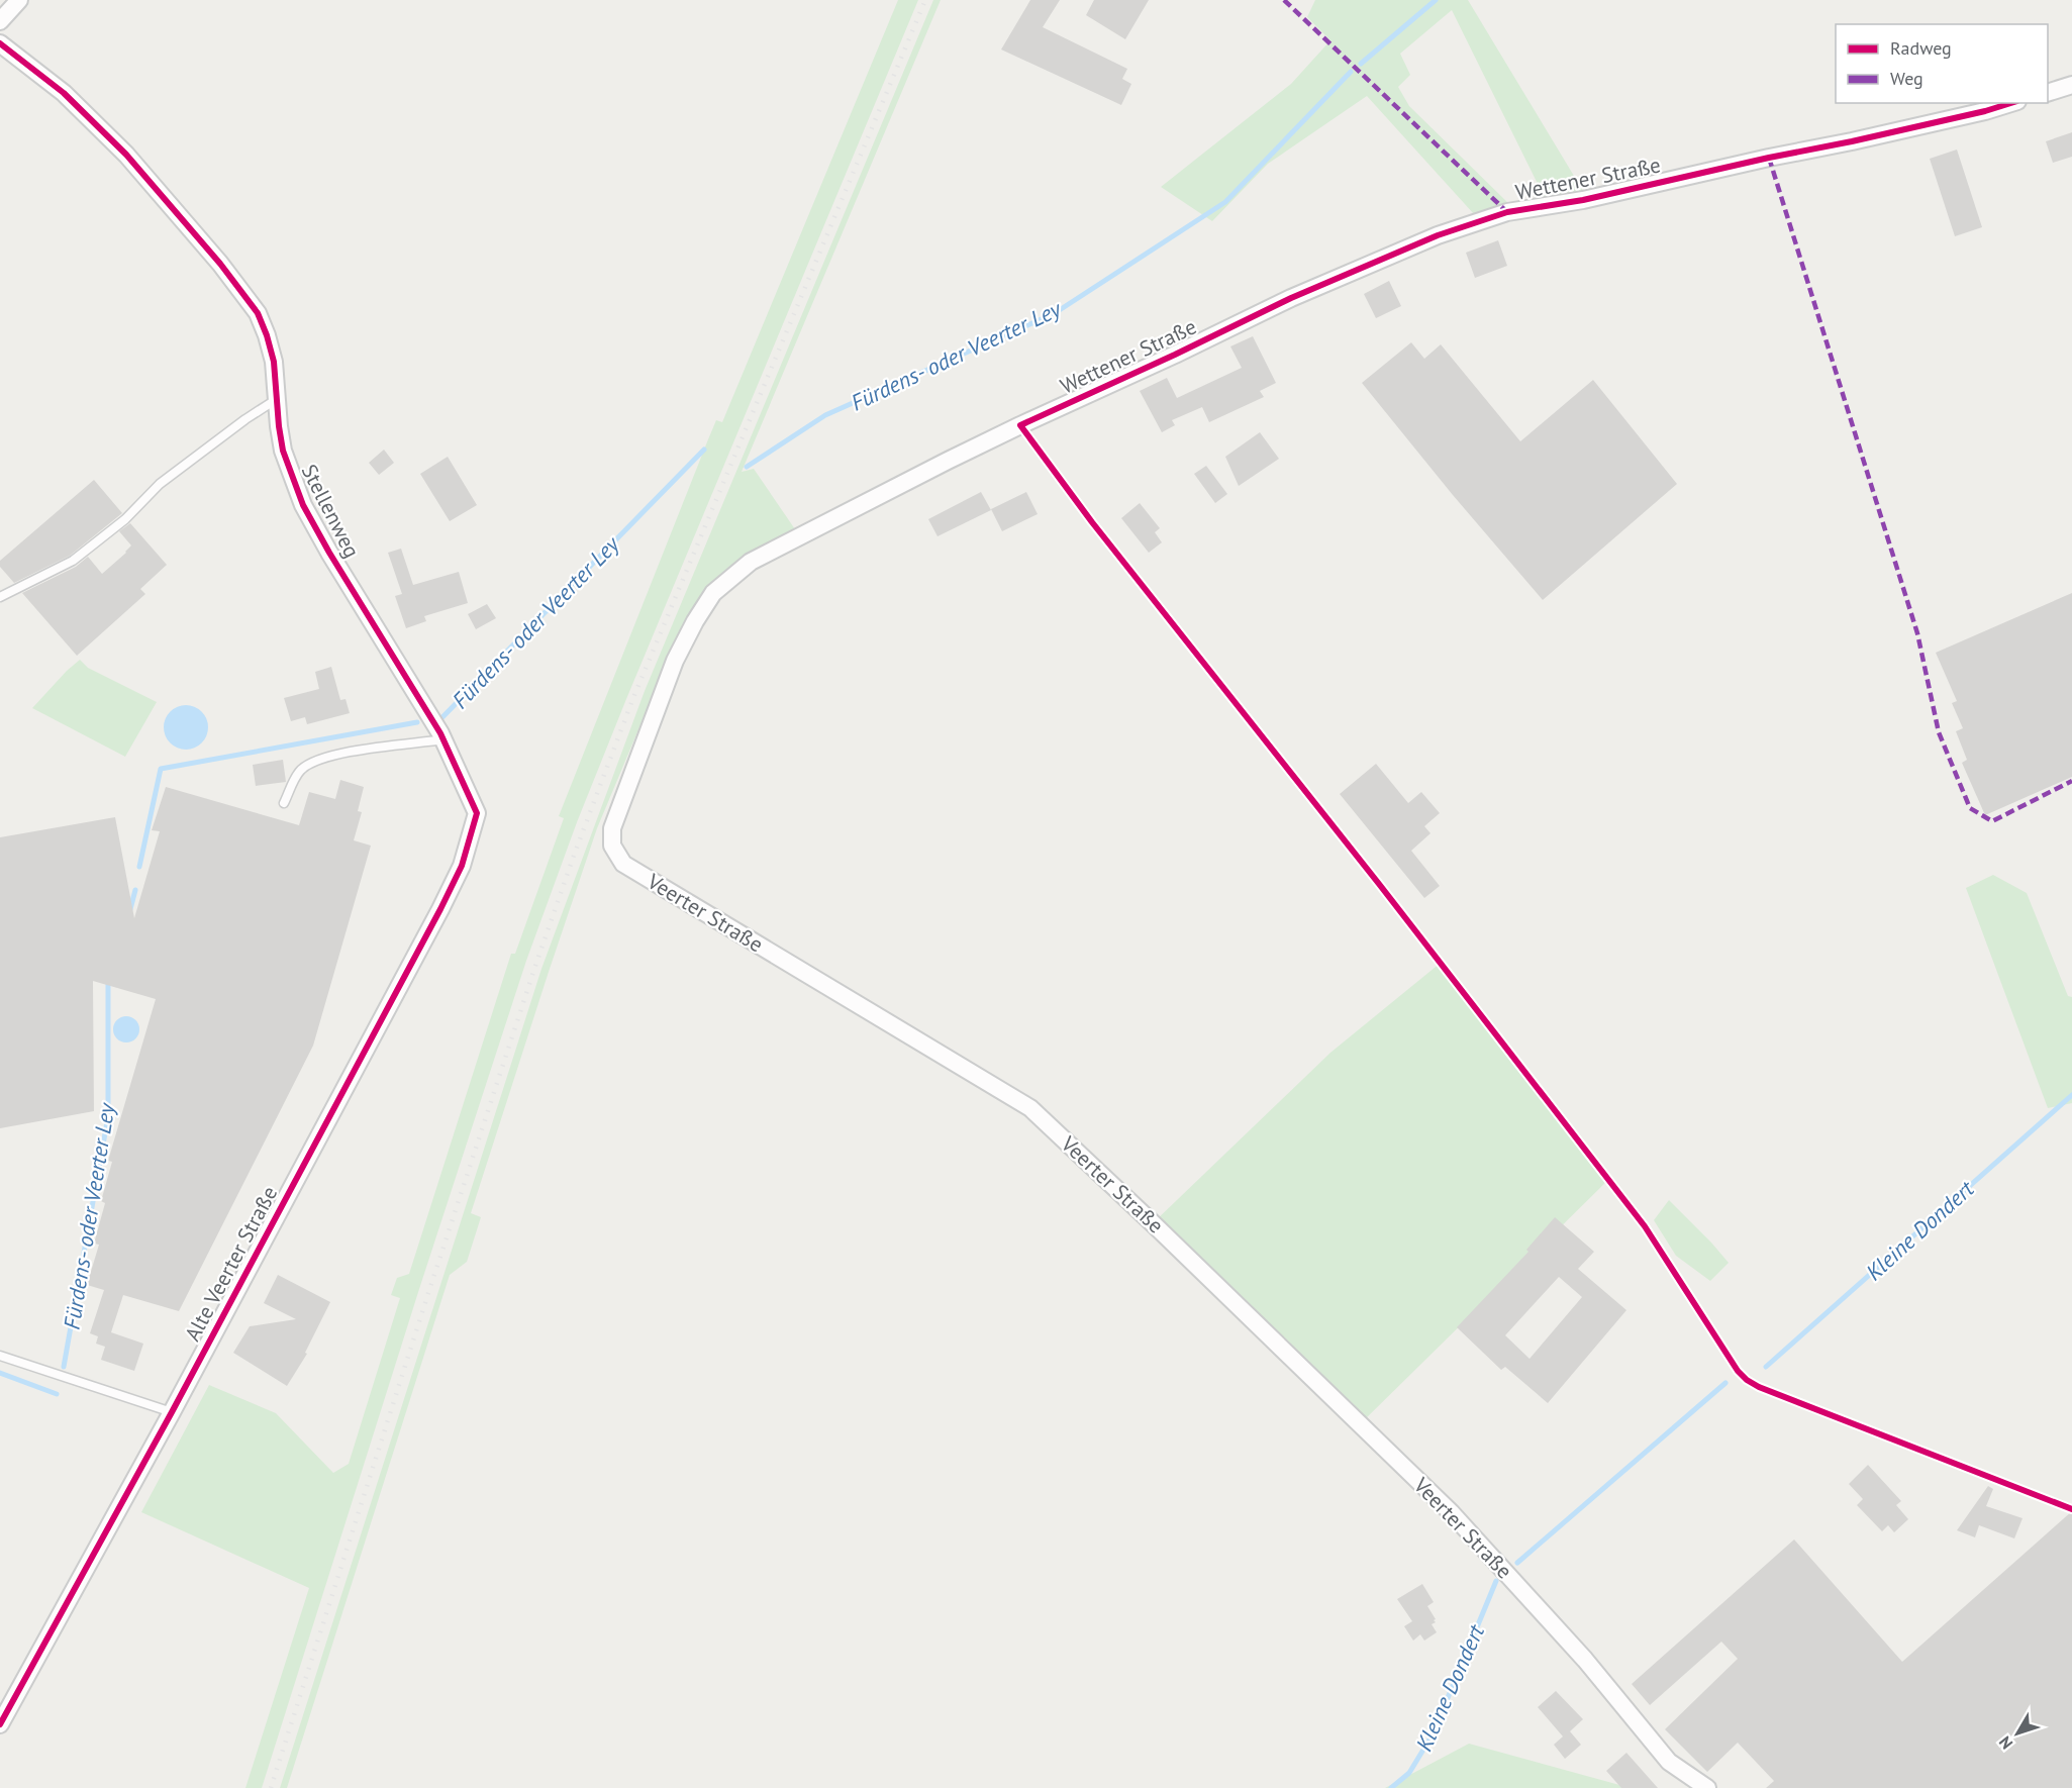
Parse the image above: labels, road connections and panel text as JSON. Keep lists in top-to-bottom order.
{
  "streets": {
    "street": [
      "Wettener Straße",
      "Stellenweg",
      "Veerter Straße",
      "Alte Veerter Straße"
    ]
  },
  "crossings": [
    ["Wettener Straße", "Veerter Straße"],
    ["Stellenweg", "Alte Veerter Straße"]
  ],
  "water": ["Fürdens- oder Veerter Ley", "Kleine Dondert"],
  "legend": ["Radweg", "Weg"],
  "north": "bottom left"
}
